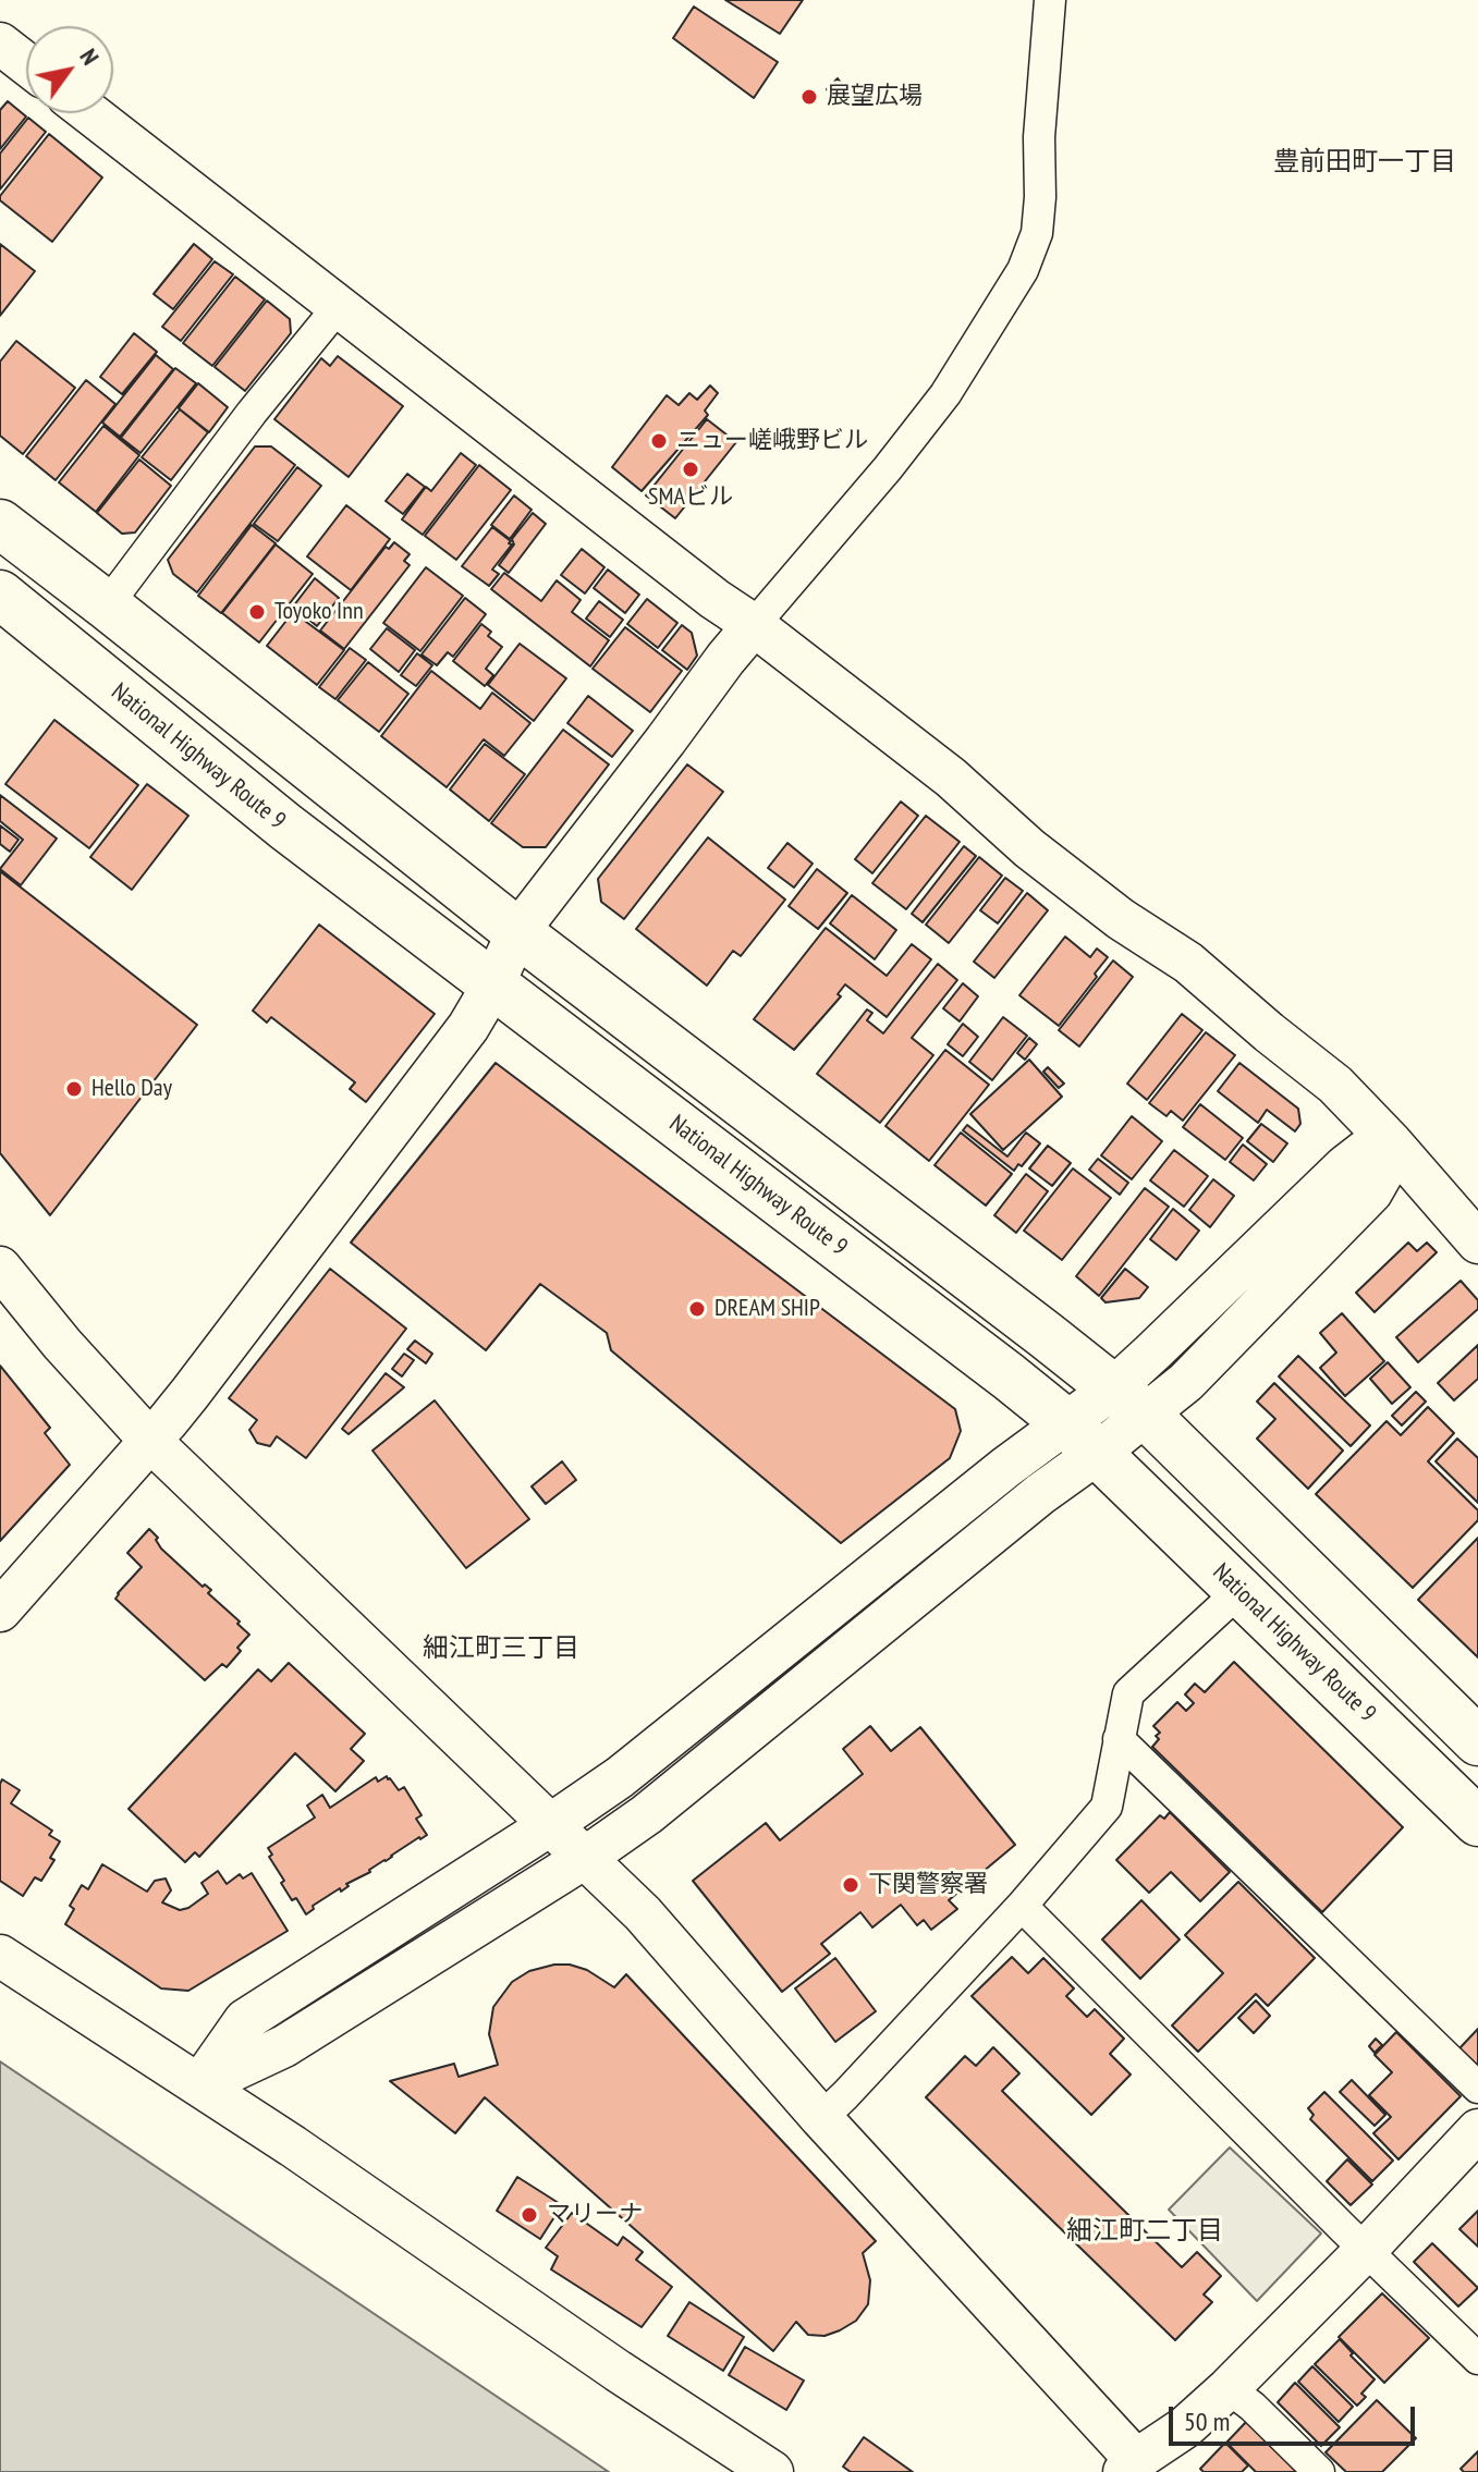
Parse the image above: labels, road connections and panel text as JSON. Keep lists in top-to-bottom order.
{
  "streets": {
    "highway": ["National Highway Route 9"]
  },
  "districts": ["豊前田町一丁目", "細江町三丁目", "細江町二丁目"],
  "places": [
    "展望広場",
    "ニュー嵯峨野ビル",
    "SMAビル",
    "Toyoko Inn",
    "Hello Day",
    "DREAM SHIP",
    "下関警察署",
    "マリーナ"
  ],
  "scale_bar": "50 m",
  "north": "top right"
}
